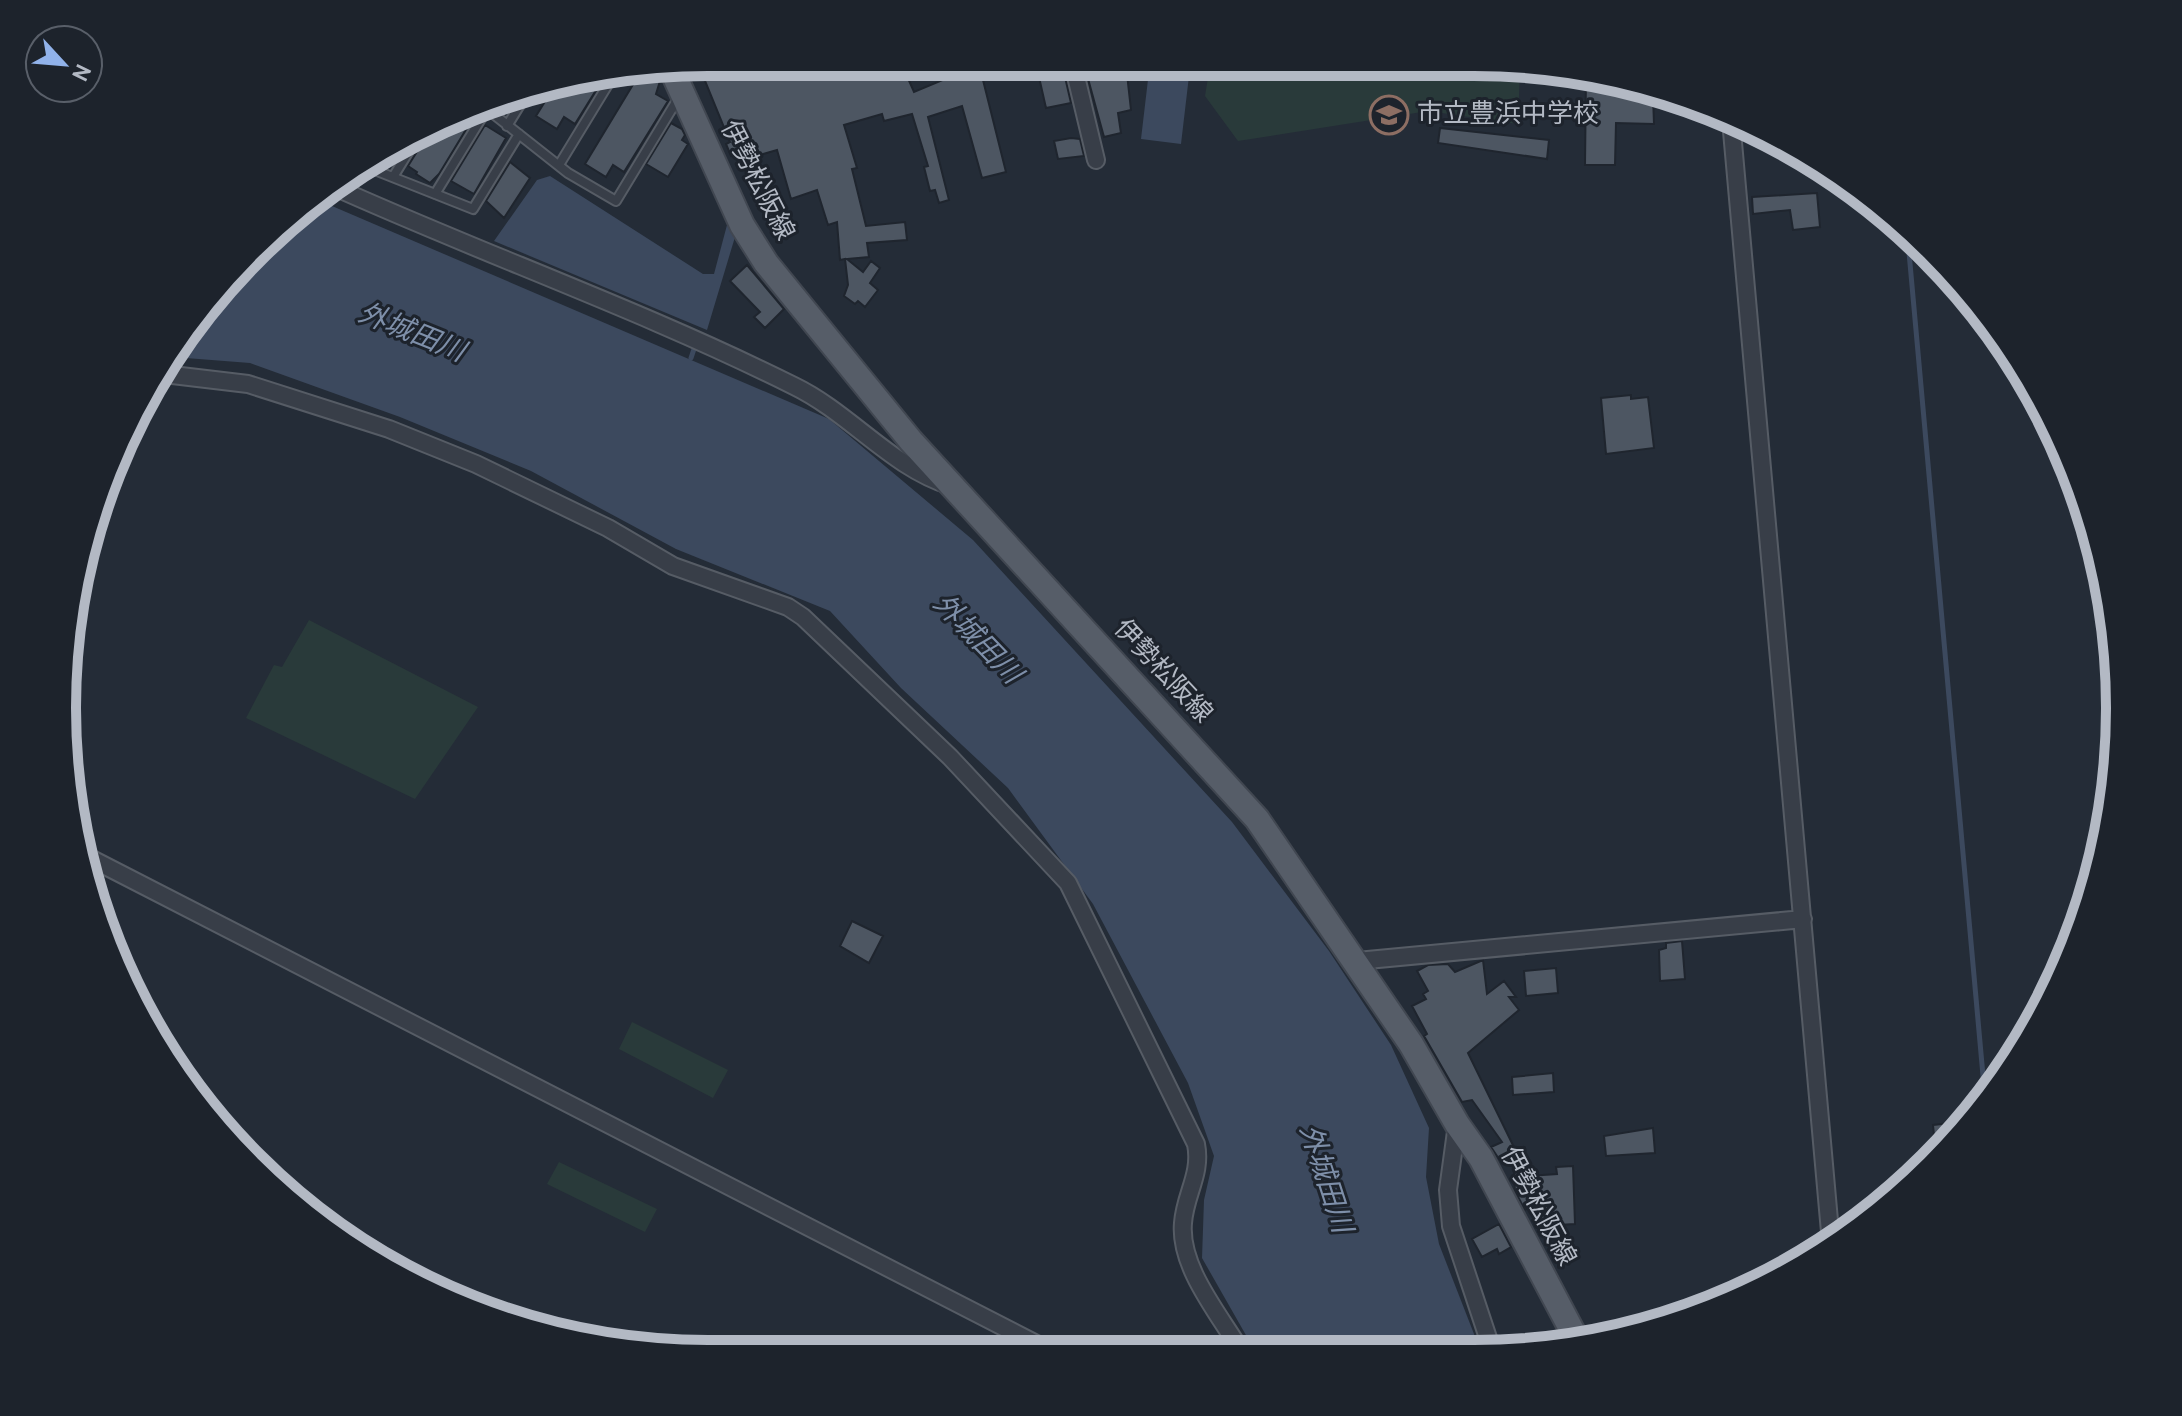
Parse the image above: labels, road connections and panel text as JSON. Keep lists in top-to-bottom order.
{
  "streets": {
    "main road": ["伊勢松阪線"]
  },
  "water": ["外城田川"],
  "places": {
    "school or university": ["市立豊浜中学校"]
  },
  "north": "bottom right"
}
